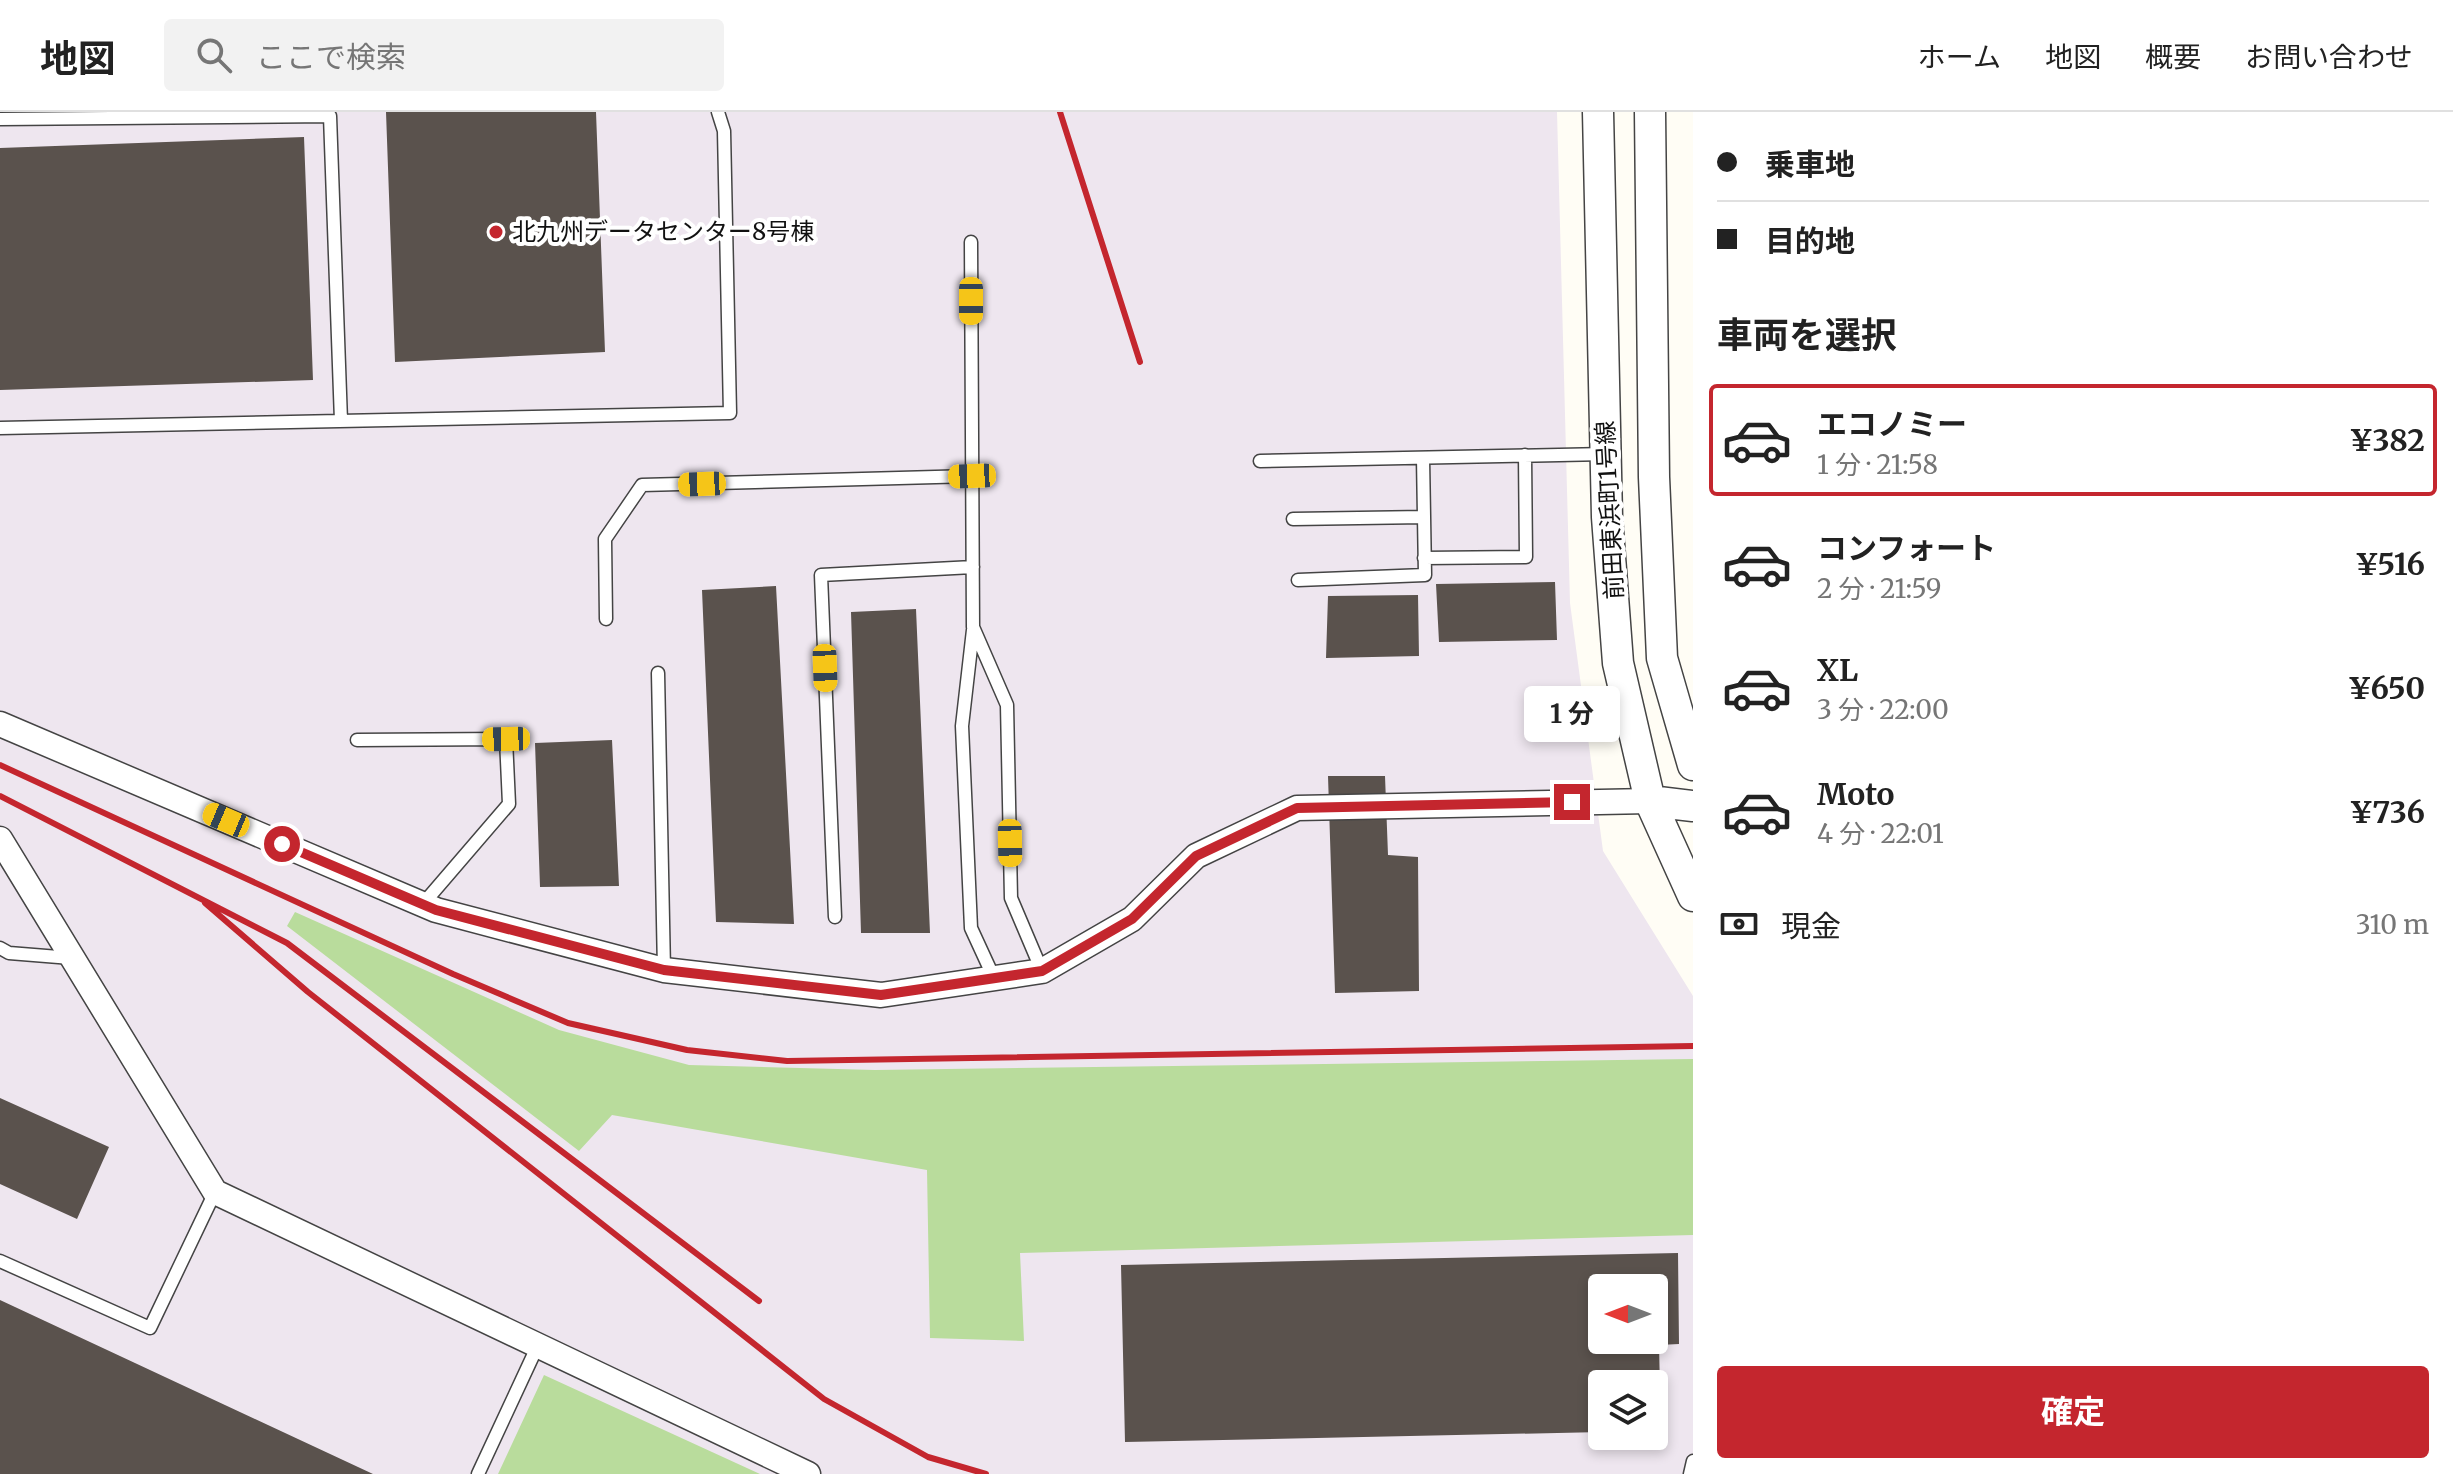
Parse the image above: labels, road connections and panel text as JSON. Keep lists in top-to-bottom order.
{
  "streets": {
    "street": ["前田東浜町1号線"]
  },
  "places": ["北九州データセンター8号棟"],
  "north": "left",
  "page": {
    "header": "地図",
    "search": "ここで検索",
    "nav": [
      "ホーム",
      "地図",
      "概要",
      "お問い合わせ"
    ],
    "banner": ["乗車地", "目的地"],
    "heading": "車両を選択",
    "list": [
      {
        "name": "エコノミー",
        "note": "1 分 · 21:58",
        "value": "¥382"
      },
      {
        "name": "コンフォート",
        "note": "2 分 · 21:59",
        "value": "¥516"
      },
      {
        "name": "XL",
        "note": "3 分 · 22:00",
        "value": "¥650"
      },
      {
        "name": "Moto",
        "note": "4 分 · 22:01",
        "value": "¥736"
      }
    ],
    "bubble": "1 分",
    "pay": ["現金", "310 m"],
    "buttons": "確定"
  }
}
